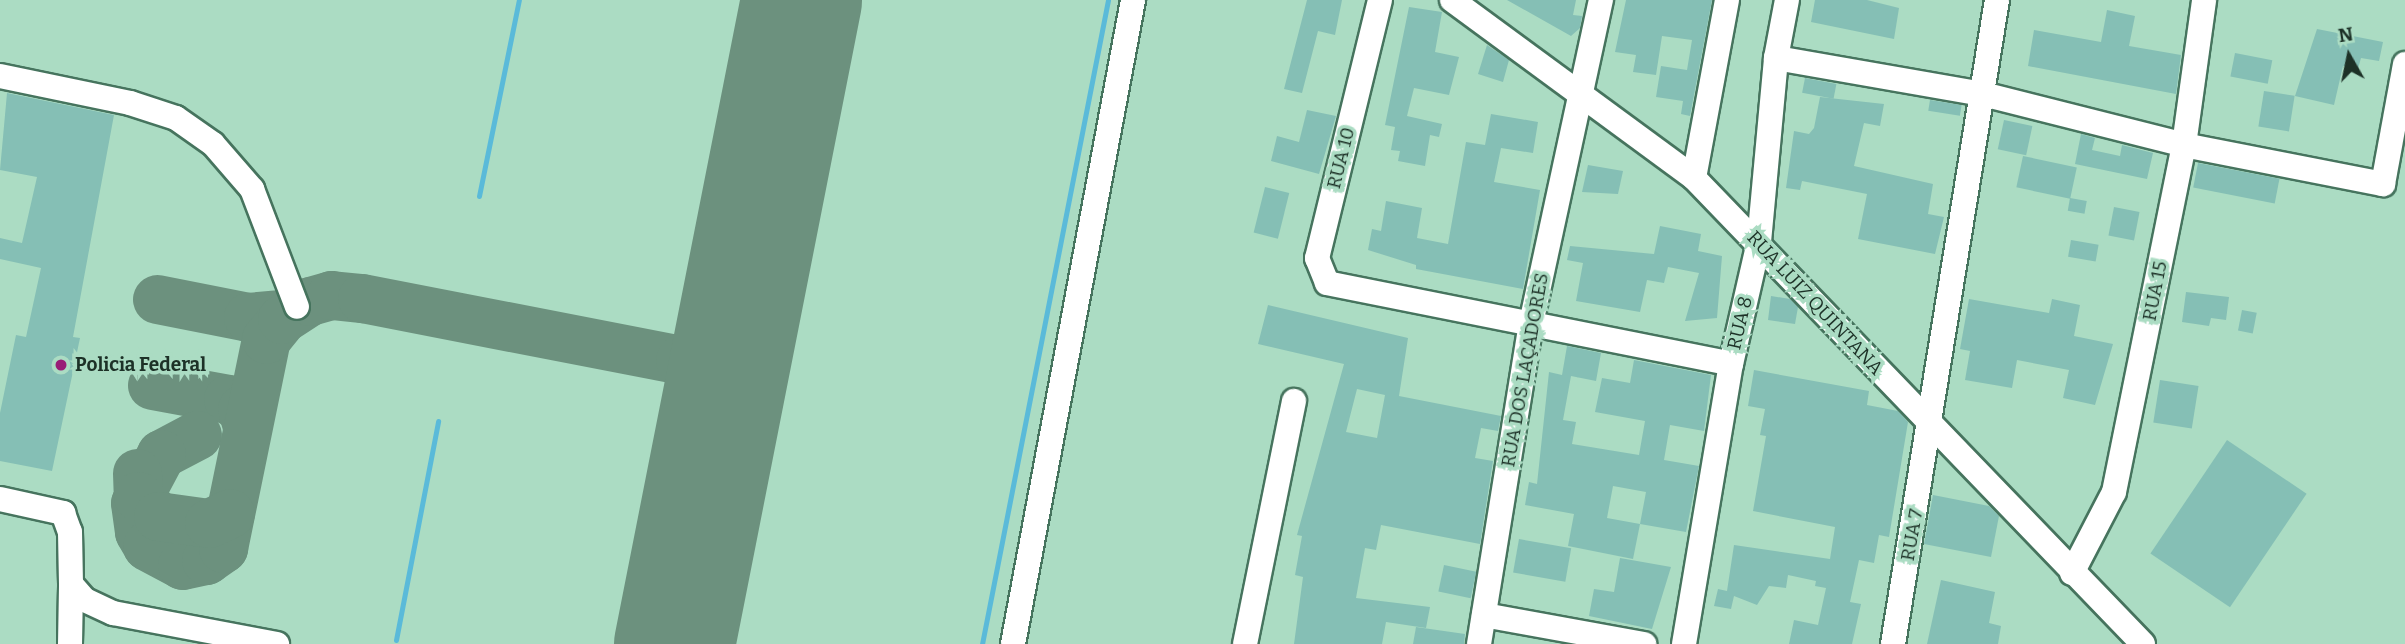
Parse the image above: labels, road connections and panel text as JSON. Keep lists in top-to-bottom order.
{
  "streets": {
    "street": [
      "RUA 10",
      "RUA 15",
      "RUA LUIZ QUINTANA",
      "RUA 8",
      "RUA DOS LAÇADORES",
      "RUA 7"
    ]
  },
  "crossings": [
    ["RUA 10", "RUA DOS LAÇADORES"],
    ["RUA 15", "RUA LUIZ QUINTANA"],
    ["RUA LUIZ QUINTANA", "RUA 8"],
    ["RUA LUIZ QUINTANA", "RUA DOS LAÇADORES"],
    ["RUA LUIZ QUINTANA", "RUA 7"]
  ],
  "places": ["Policia Federal"],
  "north": "top"
}
